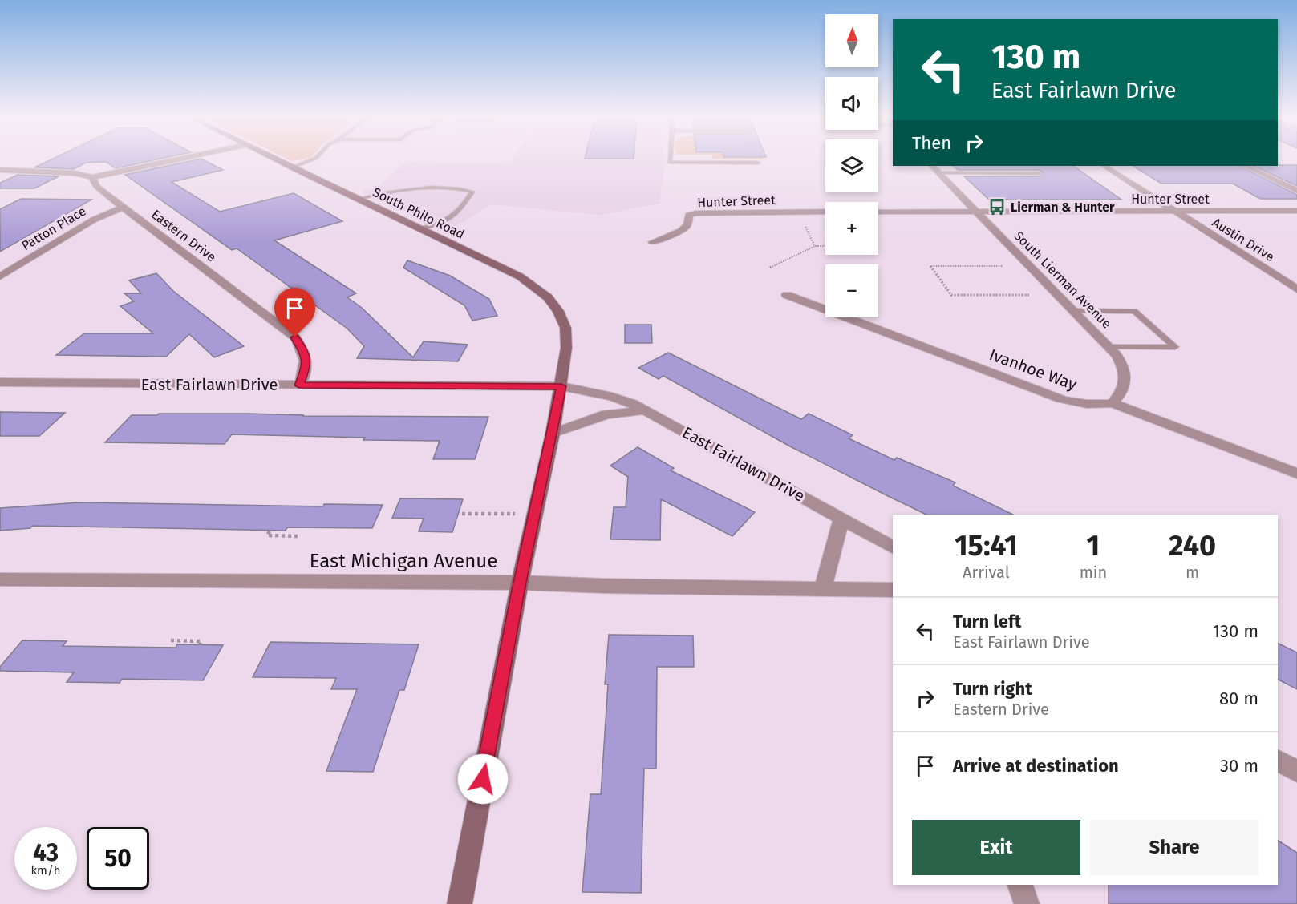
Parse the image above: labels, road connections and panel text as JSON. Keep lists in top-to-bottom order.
{
  "streets": {
    "main road": ["South Philo Road"],
    "street": [
      "Hunter Street",
      "Patton Place",
      "Eastern Drive",
      "Austin Drive",
      "South Lierman Avenue",
      "Ivanhoe Way",
      "East Fairlawn Drive",
      "East Michigan Avenue"
    ]
  },
  "crossings": [
    ["Hunter Street", "Austin Drive"],
    ["Hunter Street", "South Lierman Avenue"],
    ["South Philo Road", "East Fairlawn Drive"],
    ["South Philo Road", "East Michigan Avenue"],
    ["Patton Place", "Eastern Drive"],
    ["Eastern Drive", "East Fairlawn Drive"],
    ["South Lierman Avenue", "Ivanhoe Way"]
  ],
  "places": {
    "bus stop": ["Lierman & Hunter"]
  },
  "north": "top",
  "page": {
    "map_buttons": ["+", "−"],
    "turn": ["130 m", "East Fairlawn Drive"],
    "then": "Then",
    "eta": [
      "15:41",
      "Arrival",
      "1",
      "min",
      "240",
      "m"
    ],
    "list": [
      {
        "name": "Turn left",
        "note": "East Fairlawn Drive",
        "value": "130 m"
      },
      {
        "name": "Turn right",
        "note": "Eastern Drive",
        "value": "80 m"
      },
      {
        "name": "Arrive at destination",
        "value": "30 m"
      }
    ],
    "buttons": ["Exit", "Share"],
    "speed": "43 km/h",
    "limit": "50"
  }
}
